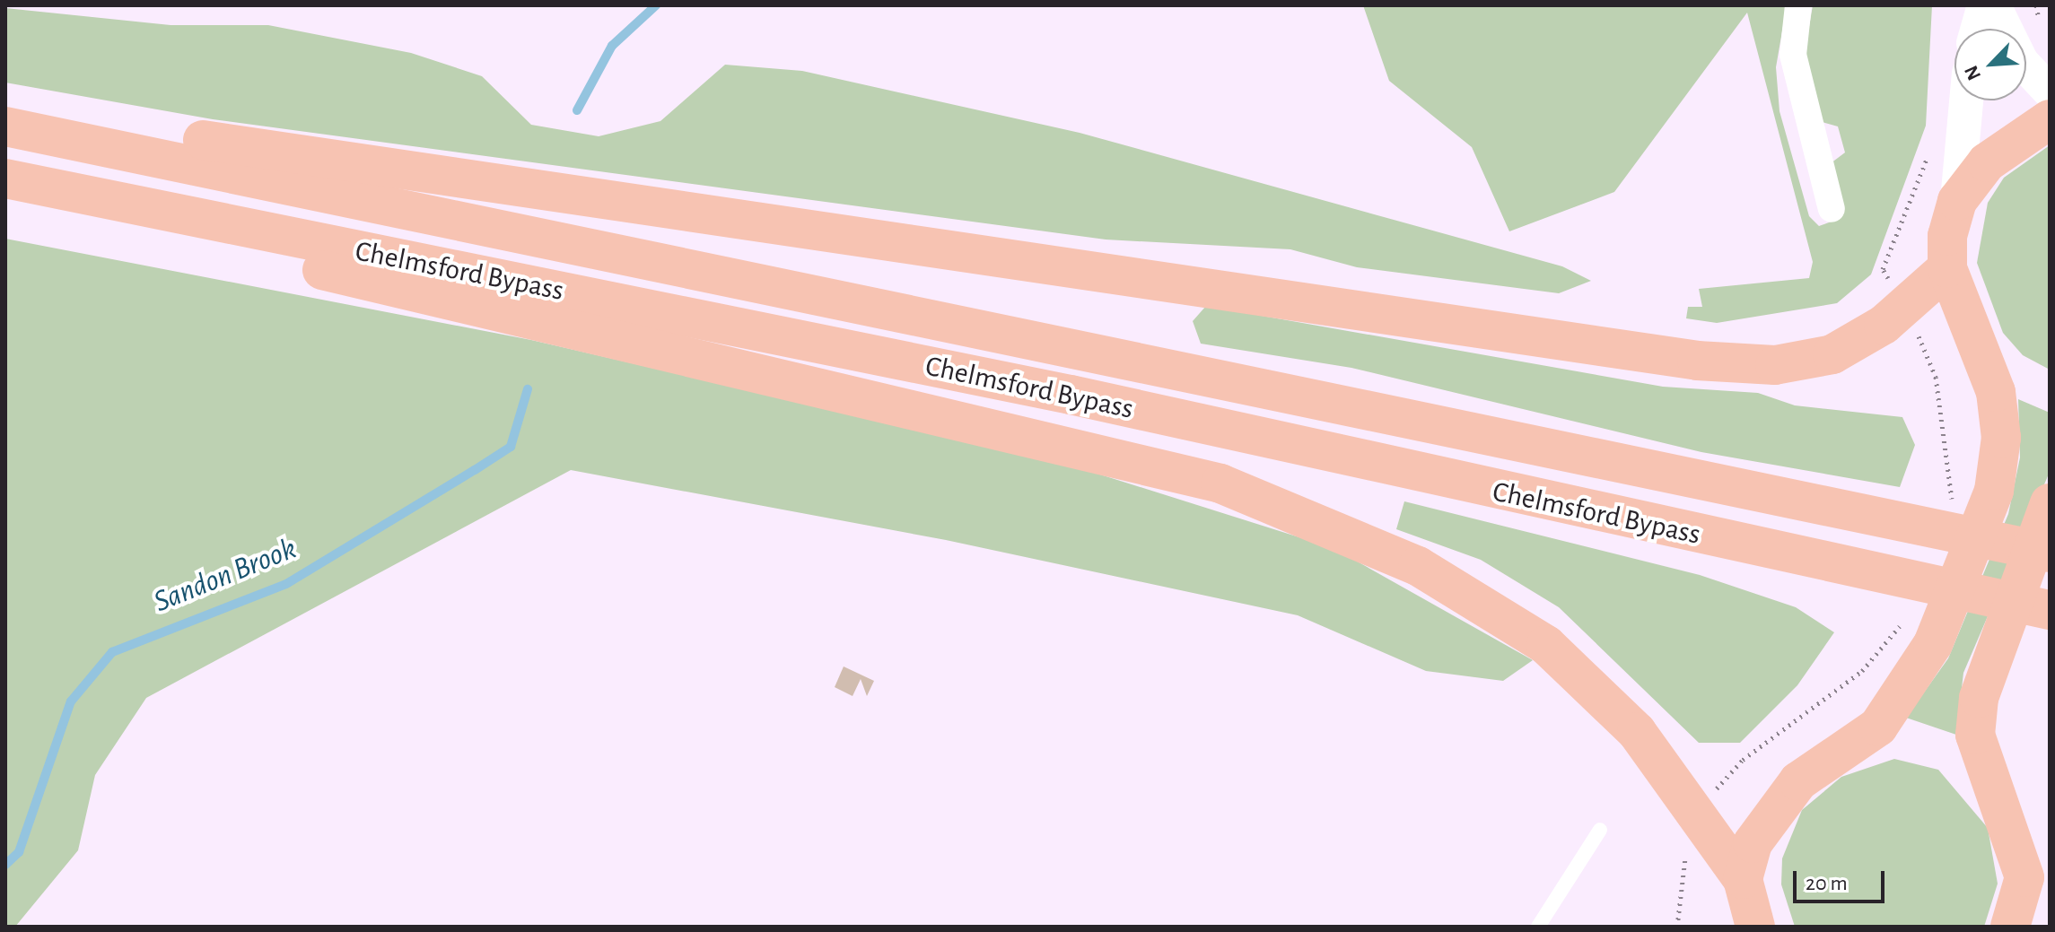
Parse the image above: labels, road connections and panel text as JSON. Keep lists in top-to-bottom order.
{
  "streets": {
    "highway": ["Chelmsford Bypass"]
  },
  "water": ["Sandon Brook"],
  "scale_bar": "20 m",
  "north": "bottom left"
}
